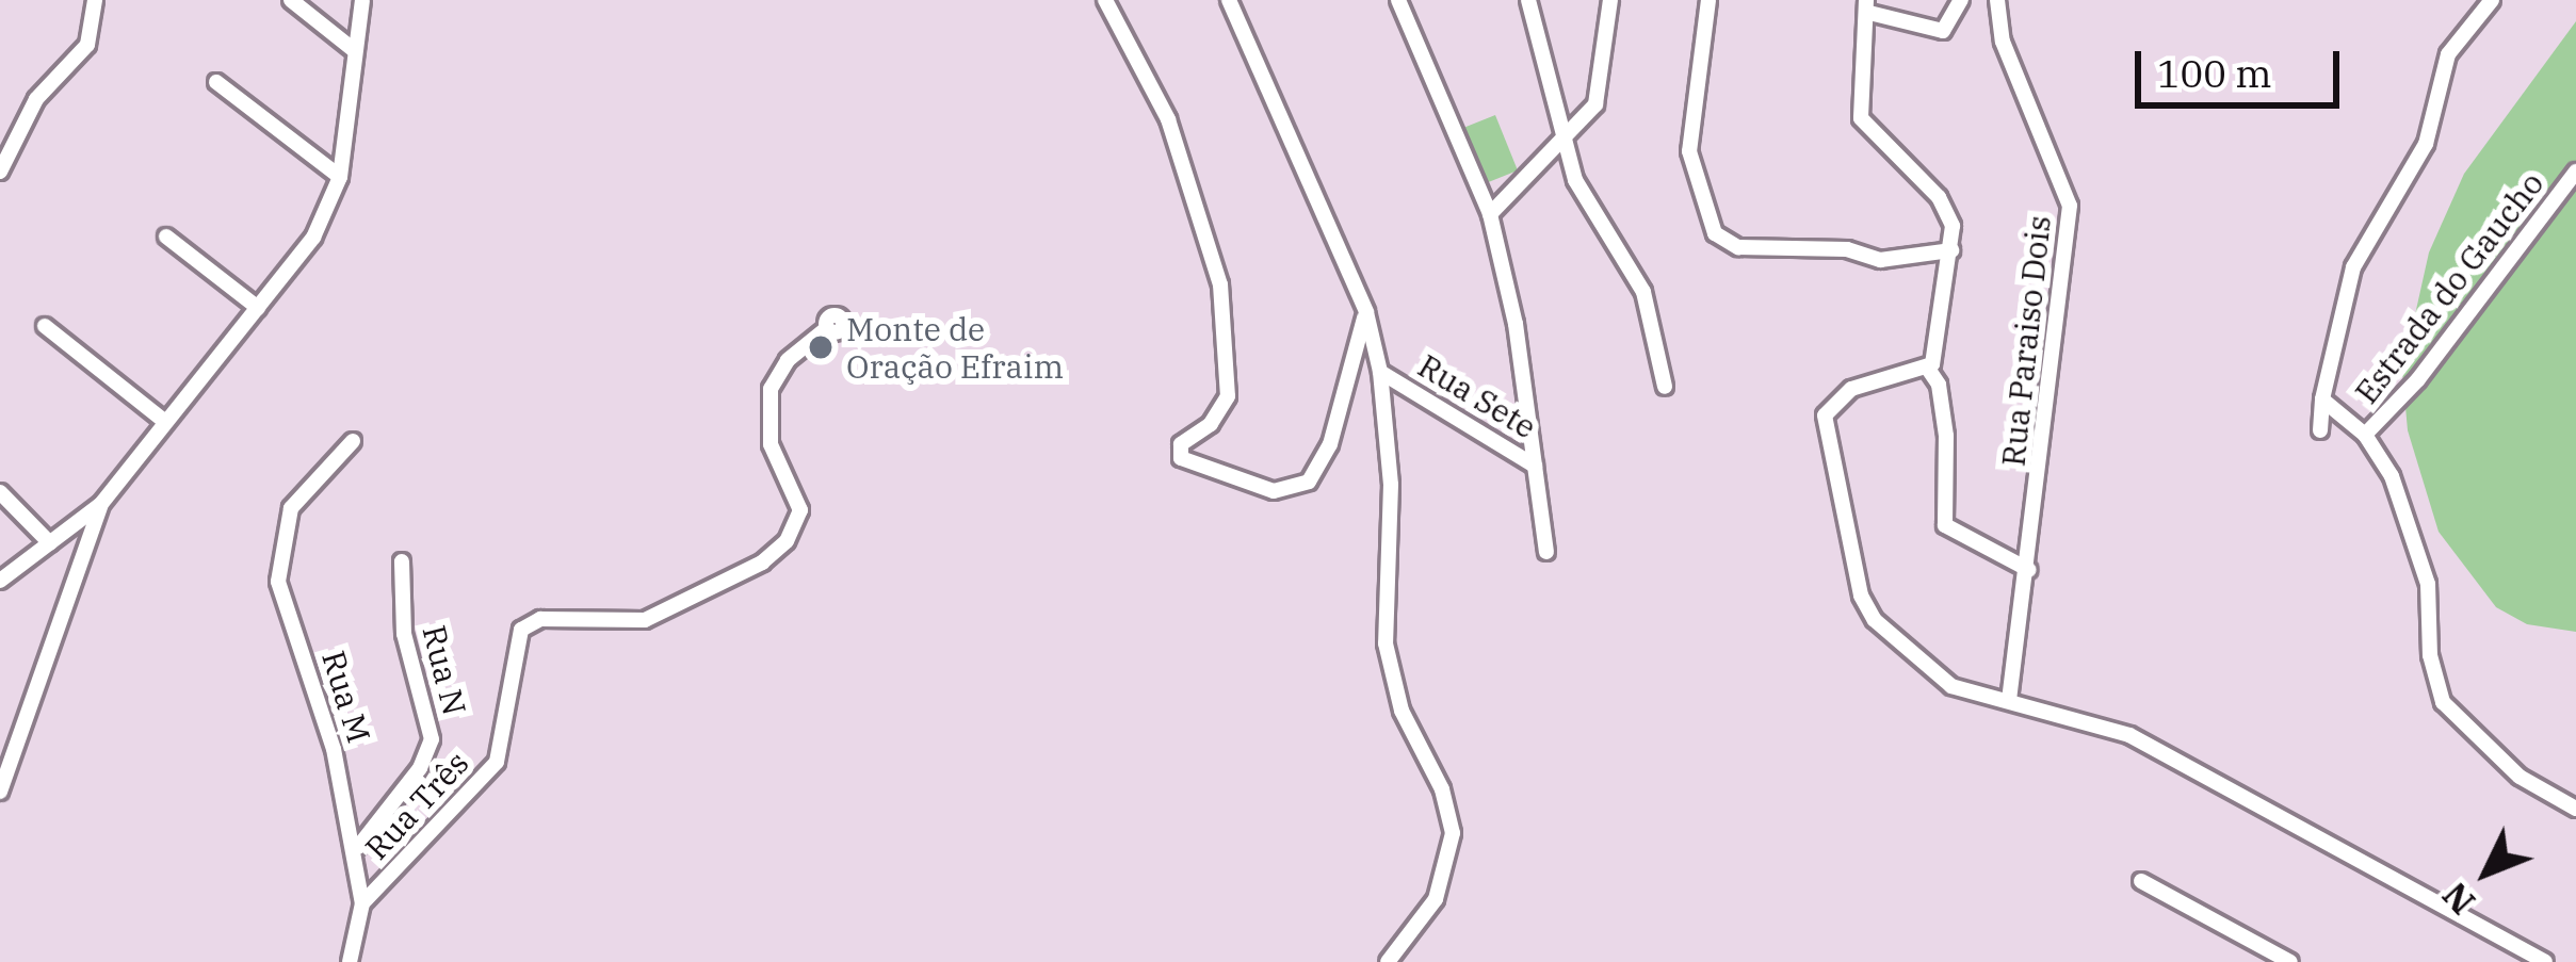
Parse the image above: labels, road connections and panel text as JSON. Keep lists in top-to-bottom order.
{
  "streets": {
    "street": [
      "Estrada do Gaucho",
      "Rua Paraiso Dois",
      "Rua Sete",
      "Rua N",
      "Rua M",
      "Rua Três"
    ]
  },
  "crossings": [
    ["Rua N", "Rua M"],
    ["Rua M", "Rua Três"]
  ],
  "places": ["Monte de Oração Efraim"],
  "scale_bar": "100 m",
  "north": "bottom left"
}
